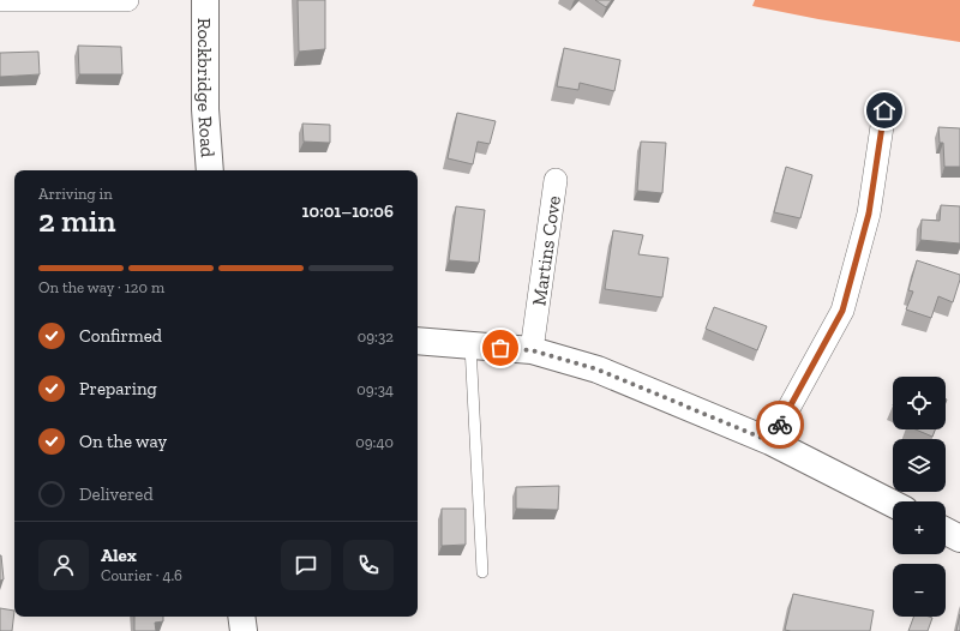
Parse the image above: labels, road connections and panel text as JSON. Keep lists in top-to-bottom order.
{
  "streets": {
    "street": ["Rockbridge Road", "Martins Cove"]
  },
  "page": {
    "heading": ["2 min", "Arriving in", "10:01–10:06"],
    "panel": ["Alex", "Courier · 4.6"],
    "bar": "On the way · 120 m",
    "list": [
      ["Confirmed", "09:32"],
      ["Preparing", "09:34"],
      ["On the way", "09:40"],
      "Delivered"
    ],
    "map_buttons": ["+", "−"]
  }
}
